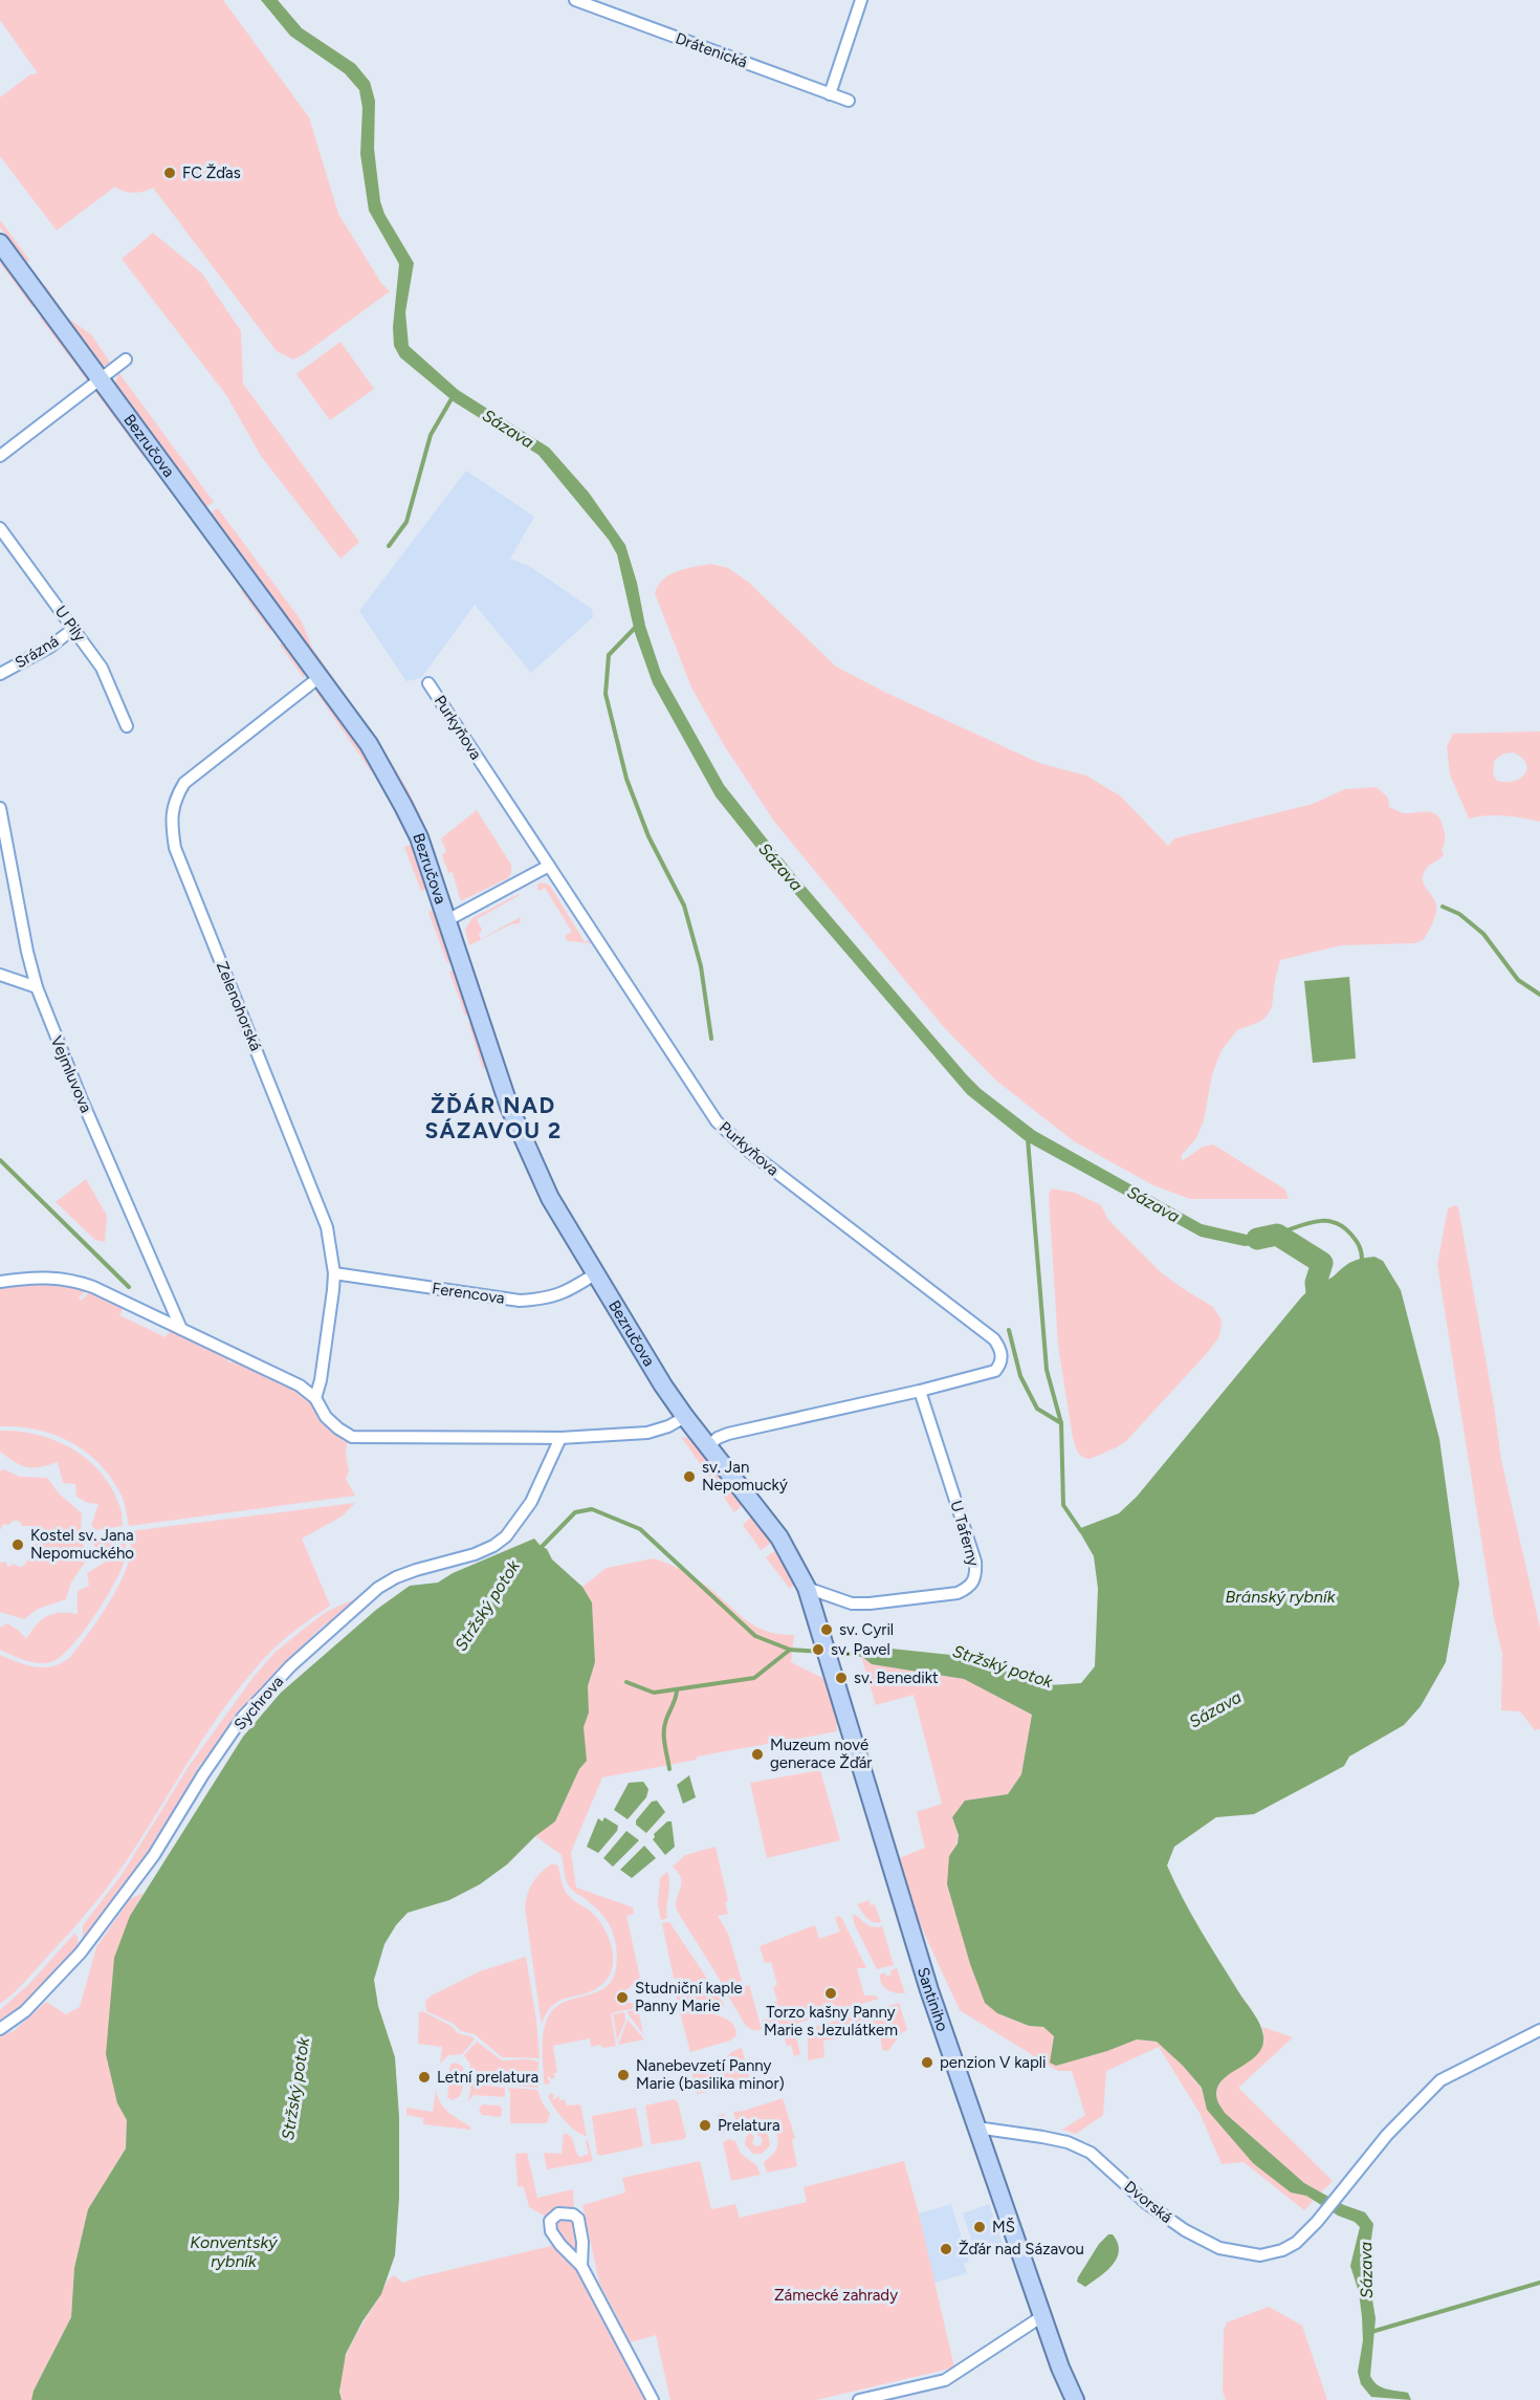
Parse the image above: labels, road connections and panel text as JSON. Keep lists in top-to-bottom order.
{
  "streets": {
    "main road": ["Bezručova", "Santiniho"],
    "street": [
      "Drátenická",
      "U Pily",
      "Srázná",
      "Purkyňova",
      "Zelenohorská",
      "Vejmluvova",
      "Ferencova",
      "U Taferny",
      "Sychrova",
      "Dvorská"
    ]
  },
  "crossings": [
    ["Bezručova", "Zelenohorská"],
    ["Bezručova", "Ferencova"],
    ["Bezručova", "U Taferny"],
    ["Bezručova", "Santiniho"],
    ["U Pily", "Srázná"],
    ["Purkyňova", "U Taferny"],
    ["Zelenohorská", "Ferencova"],
    ["U Taferny", "Santiniho"],
    ["Santiniho", "Dvorská"]
  ],
  "districts": ["ŽĎÁR NAD SÁZAVOU 2"],
  "water": [
    "Sázava",
    "Bránský rybník",
    "Stržský potok",
    "Konventský rybník"
  ],
  "parks": ["Zámecké zahrady"],
  "places": [
    "FC Žďas",
    "sv. Jan Nepomucký",
    "Kostel sv. Jana Nepomuckého",
    "sv. Cyril",
    "sv. Pavel",
    "sv. Benedikt",
    "Muzeum nové generace Žďár",
    "Torzo kašny Panny Marie s Jezulátkem",
    "Studniční kaple Panny Marie",
    "penzion V kapli",
    "Nanebevzetí Panny Marie (basilika minor)",
    "Letní prelatura",
    "Prelatura",
    "MŠ",
    "Žďár nad Sázavou"
  ]
}
